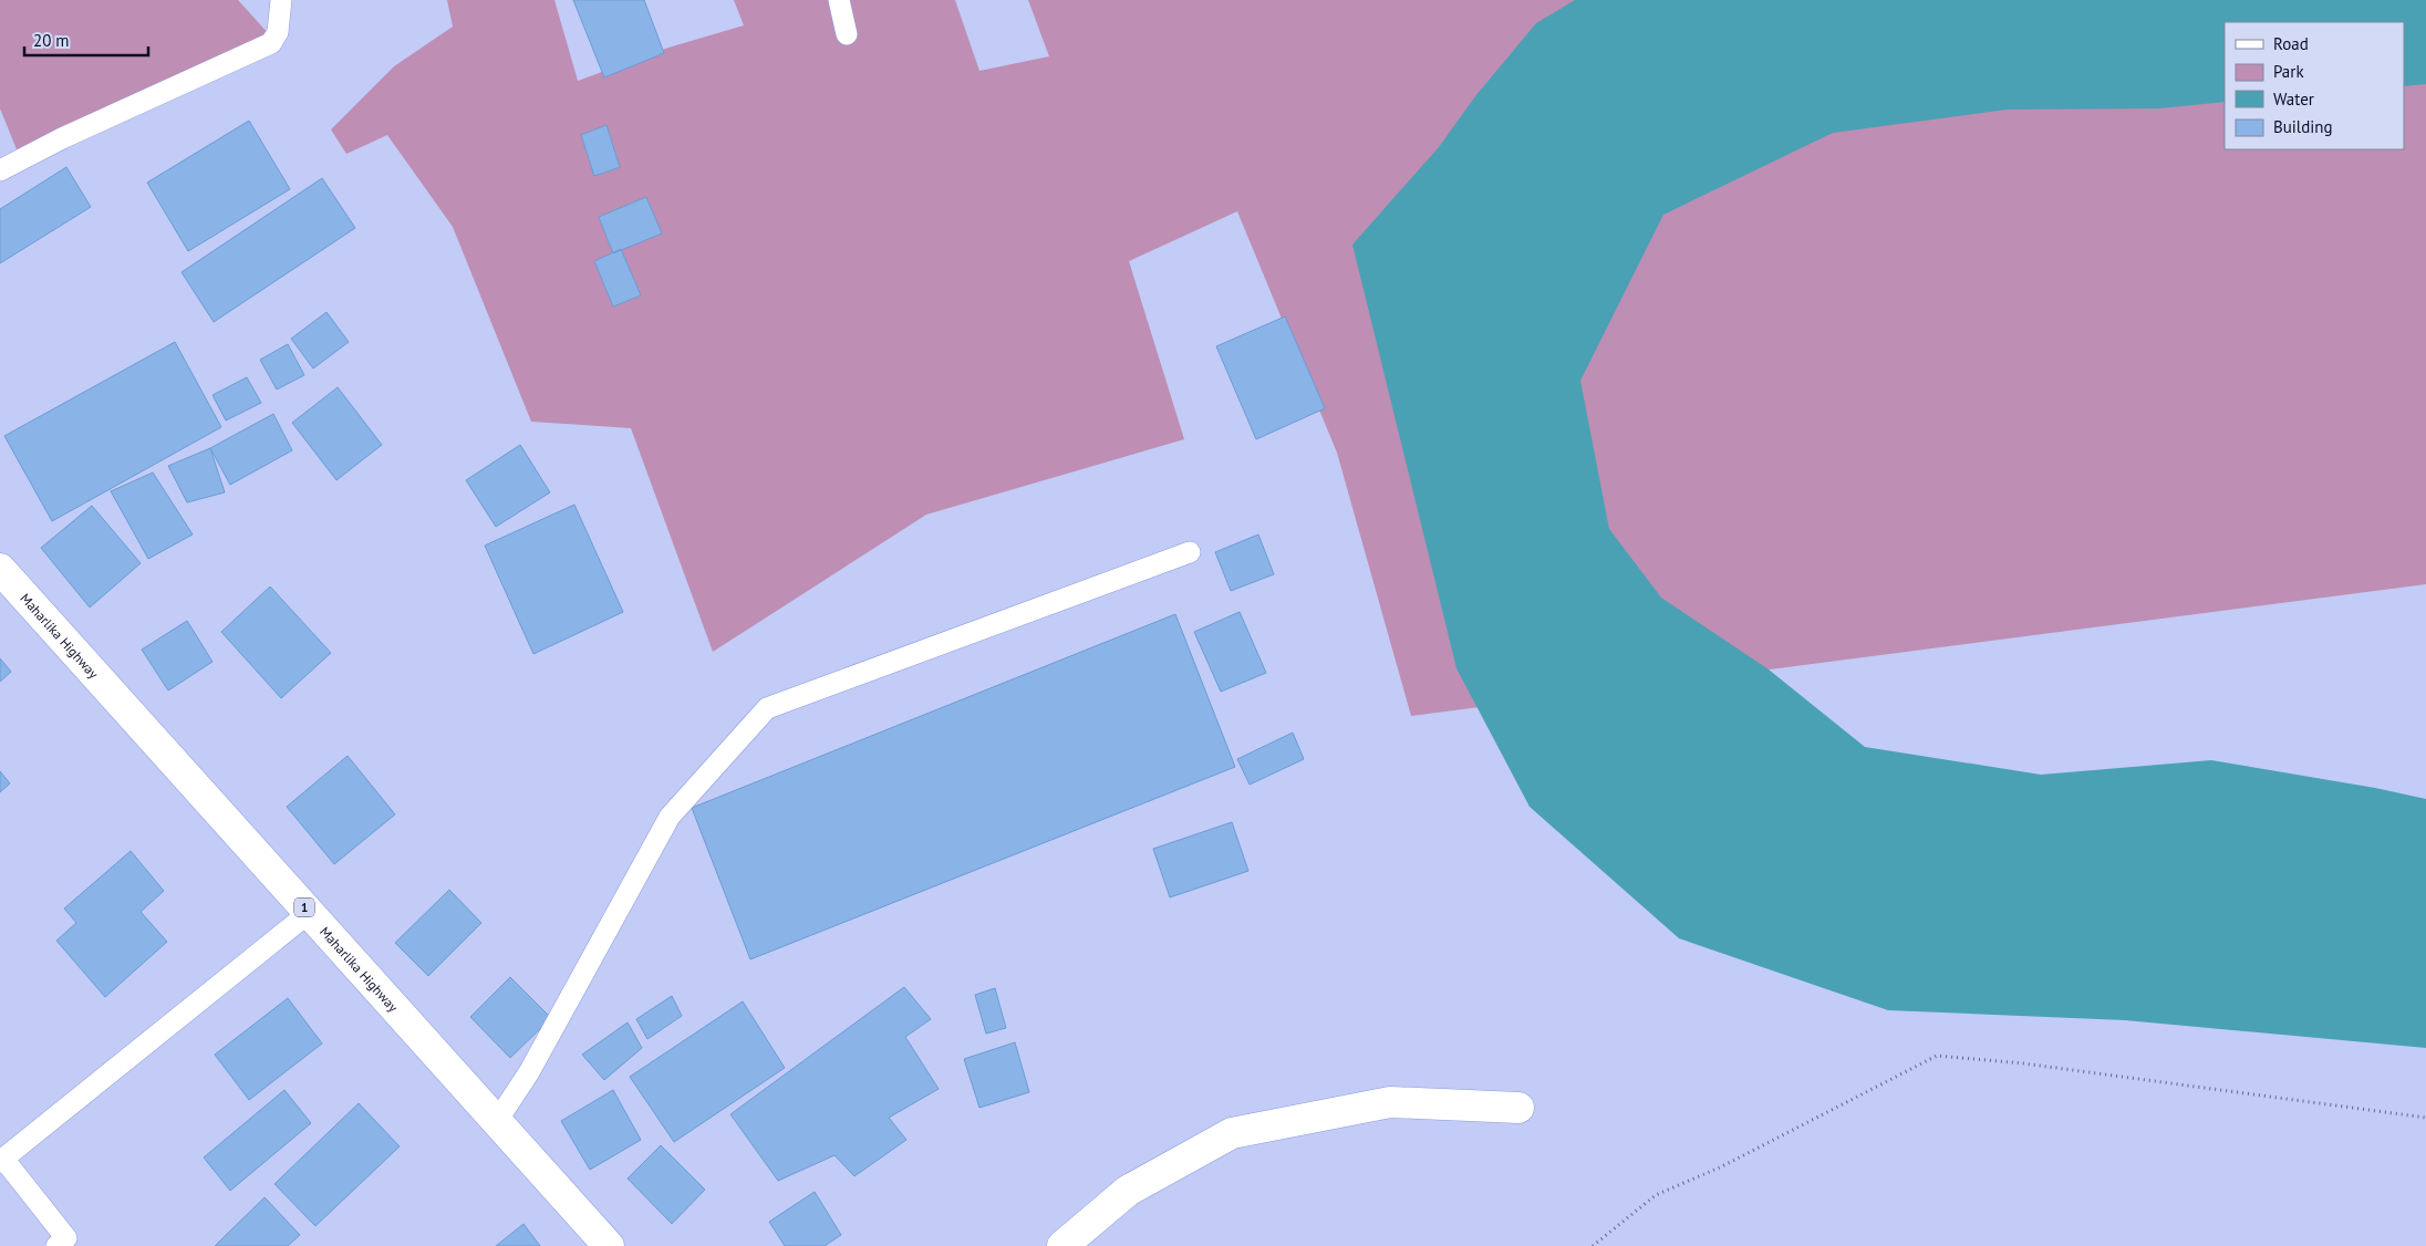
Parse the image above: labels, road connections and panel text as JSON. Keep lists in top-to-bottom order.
{
  "streets": {
    "main road": ["Maharlika Highway", "1"]
  },
  "legend": [
    "Road",
    "Park",
    "Water",
    "Building"
  ],
  "scale_bar": "20 m"
}
